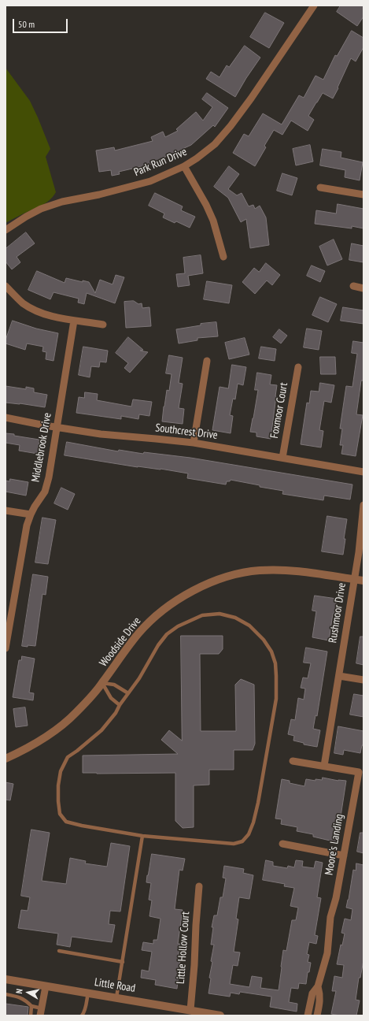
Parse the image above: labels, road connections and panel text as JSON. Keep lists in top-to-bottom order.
{
  "streets": {
    "street": [
      "Park Run Drive",
      "Foxmoor Court",
      "Southcrest Drive",
      "Middlebrook Drive",
      "Rushmoor Drive",
      "Woodside Drive",
      "Moore's Landing",
      "Little Hollow Court",
      "Little Road"
    ]
  },
  "crossings": [
    ["Foxmoor Court", "Southcrest Drive"],
    ["Southcrest Drive", "Middlebrook Drive"],
    ["Rushmoor Drive", "Woodside Drive"],
    ["Rushmoor Drive", "Moore's Landing"],
    ["Little Hollow Court", "Little Road"]
  ],
  "scale_bar": "50 m",
  "north": "left"
}
